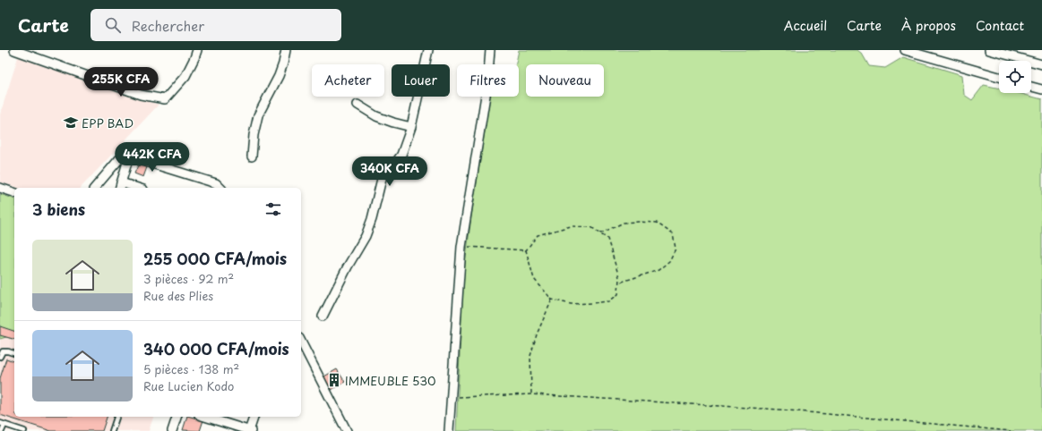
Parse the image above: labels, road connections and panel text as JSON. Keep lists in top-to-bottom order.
{
  "places": {
    "school or university": ["EPP BAD"],
    "building": ["IMMEUBLE 530"]
  },
  "page": {
    "header": "Carte",
    "search": "Rechercher",
    "nav": [
      "Accueil",
      "Carte",
      "À propos",
      "Contact"
    ],
    "chip": [
      "Acheter",
      "Louer",
      "Filtres",
      "Nouveau"
    ],
    "price": ["255K CFA", "442K CFA", "340K CFA"],
    "heading": "3 biens",
    "list": [
      {
        "name": "255 000 CFA/mois",
        "note": "3 pièces · 92 m² · Rue des Plies"
      },
      {
        "name": "340 000 CFA/mois",
        "note": "5 pièces · 138 m² · Rue Lucien Kodo"
      }
    ]
  }
}
